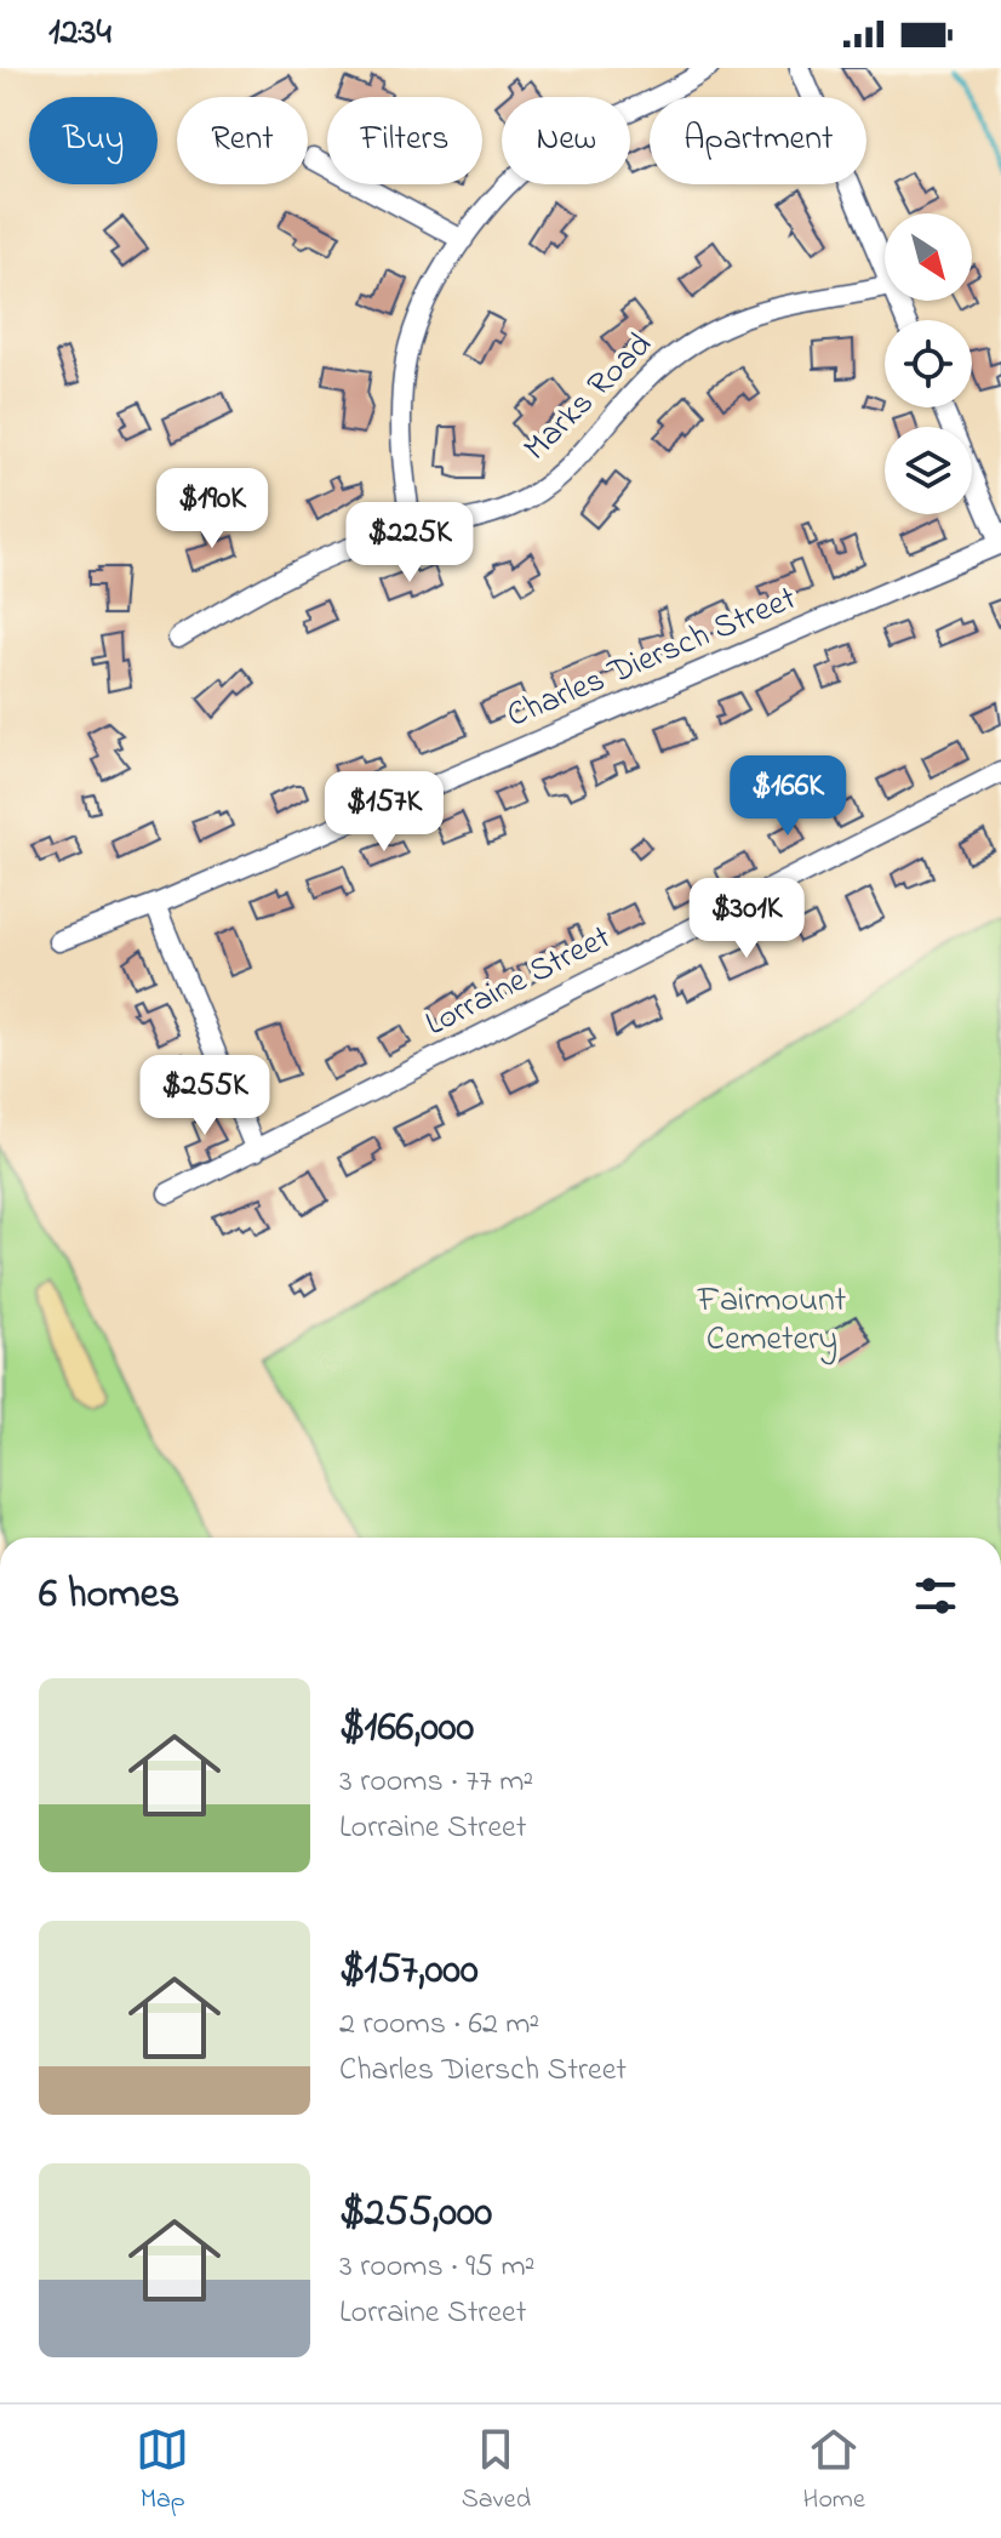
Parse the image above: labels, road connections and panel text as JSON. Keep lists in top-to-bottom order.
{
  "streets": {
    "street": ["Marks Road", "Charles Diersch Street", "Lorraine Street"]
  },
  "parks": ["Fairmount Cemetery"],
  "north": "bottom right",
  "page": {
    "status": "12:34",
    "chip": [
      "Buy",
      "Rent",
      "Filters",
      "New",
      "Apartment"
    ],
    "price": [
      "$190K",
      "$225K",
      "$166K",
      "$157K",
      "$301K",
      "$255K"
    ],
    "heading": "6 homes",
    "list": [
      {
        "name": "$166,000",
        "note": "3 rooms · 77 m² · Lorraine Street"
      },
      {
        "name": "$157,000",
        "note": "2 rooms · 62 m² · Charles Diersch Street"
      },
      {
        "name": "$255,000",
        "note": "3 rooms · 95 m² · Lorraine Street"
      }
    ],
    "tabs": ["Map", "Saved", "Home"]
  }
}
